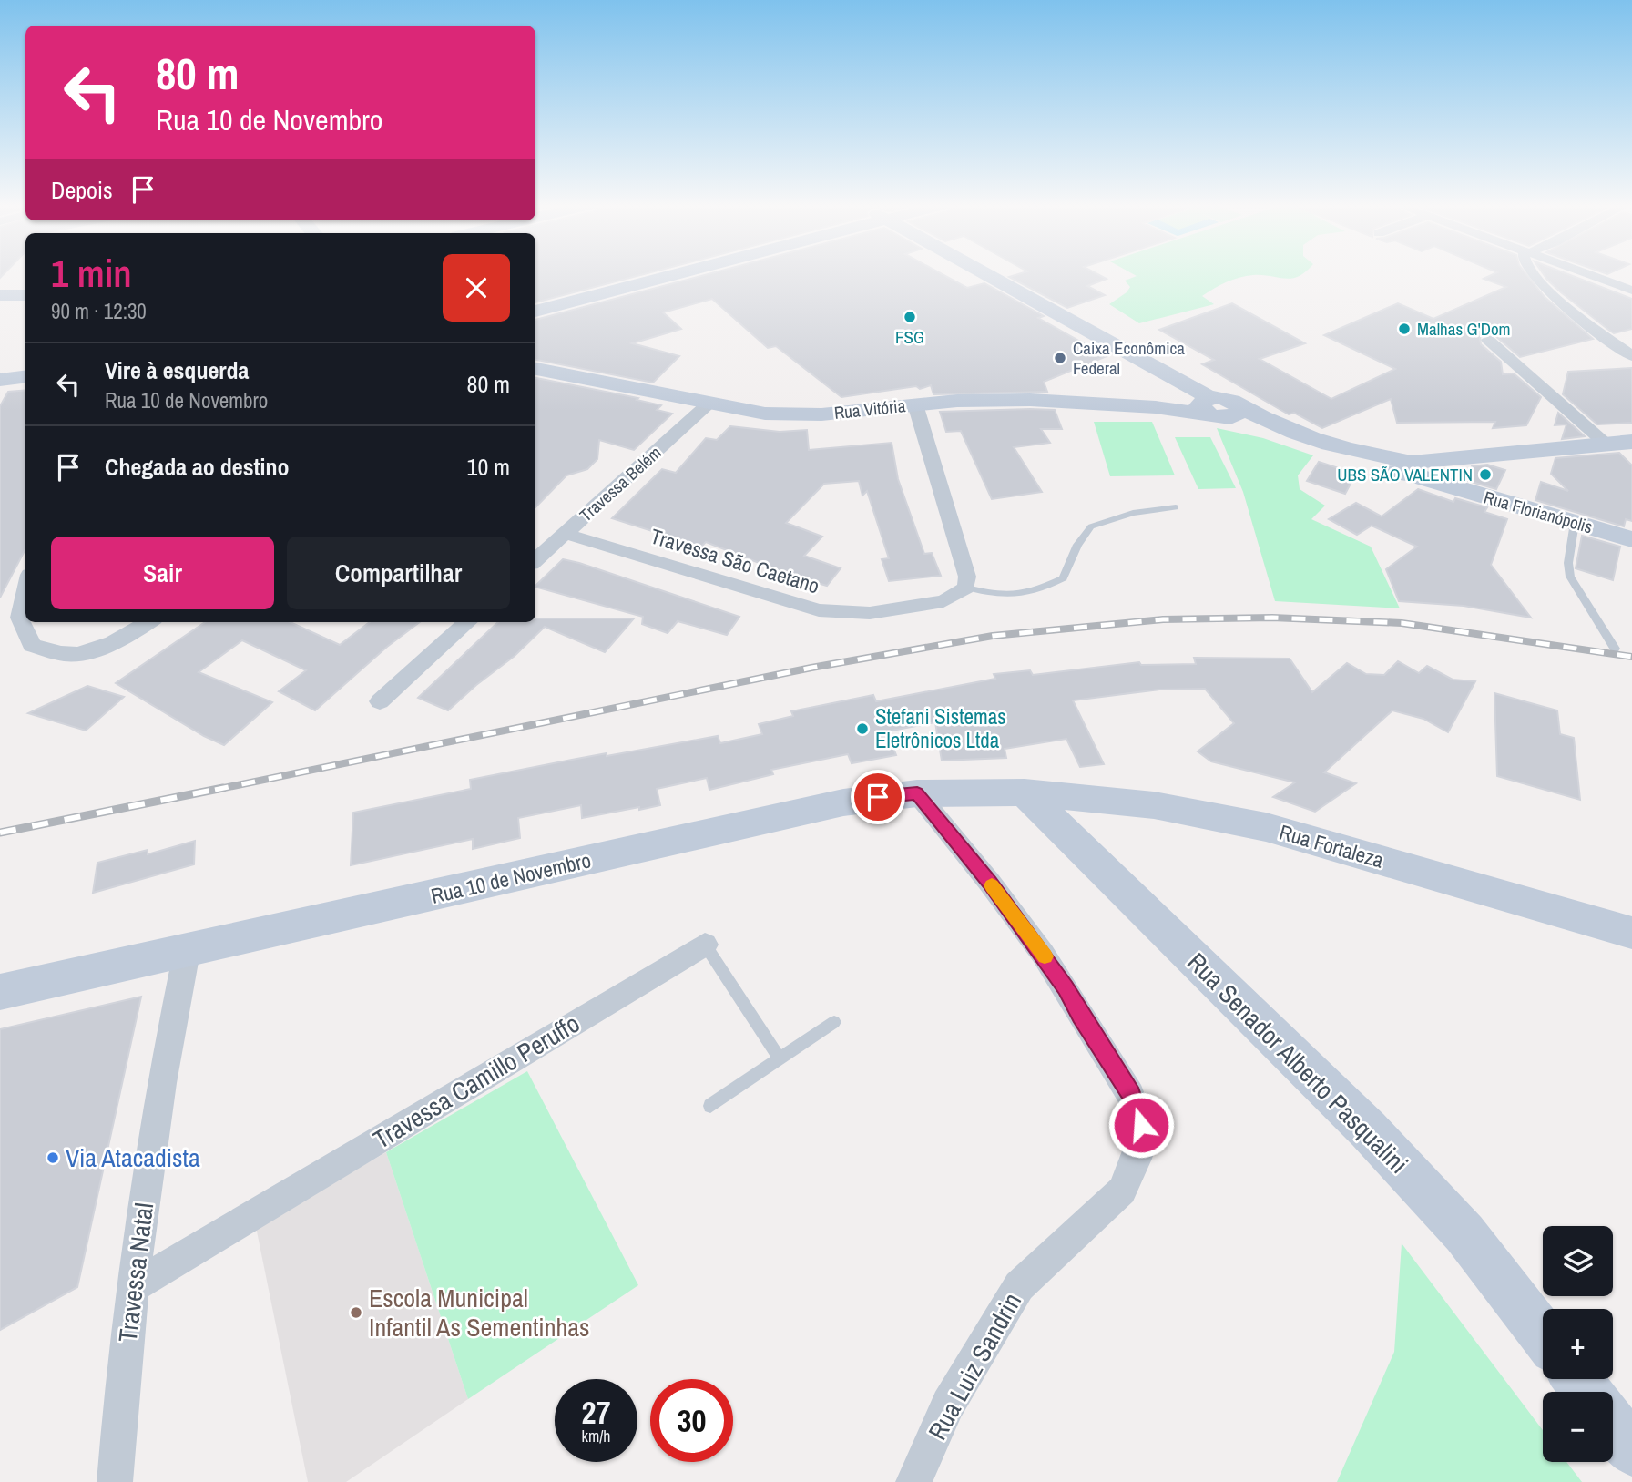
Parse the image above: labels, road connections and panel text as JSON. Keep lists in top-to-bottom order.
{
  "streets": {
    "main road": [
      "Rua Vitória",
      "Rua Florianópolis",
      "Rua Fortaleza",
      "Rua 10 de Novembro",
      "Rua Senador Alberto Pasqualini"
    ],
    "street": [
      "Travessa Belém",
      "Travessa São Caetano",
      "Travessa Camillo Peruffo",
      "Travessa Natal",
      "Rua Luiz Sandrin"
    ]
  },
  "crossings": [
    ["Rua Vitória", "Travessa Belém"],
    ["Rua Vitória", "Rua Florianópolis"],
    ["Travessa Belém", "Travessa São Caetano"],
    ["Rua Fortaleza", "Rua 10 de Novembro"],
    ["Rua Fortaleza", "Rua Senador Alberto Pasqualini"],
    ["Rua 10 de Novembro", "Rua Senador Alberto Pasqualini"],
    ["Rua 10 de Novembro", "Travessa Natal"],
    ["Rua 10 de Novembro", "Rua Luiz Sandrin"],
    ["Travessa Camillo Peruffo", "Travessa Natal"]
  ],
  "places": [
    "FSG",
    "Malhas G'Dom",
    "Caixa Econômica Federal",
    "UBS SÃO VALENTIN",
    "Stefani Sistemas Eletrônicos Ltda",
    "Via Atacadista",
    "Escola Municipal Infantil As Sementinhas"
  ],
  "page": {
    "turn": ["80 m", "Rua 10 de Novembro"],
    "then": "Depois",
    "heading": ["1 min", "90 m · 12:30"],
    "list": [
      {
        "name": "Vire à esquerda",
        "note": "Rua 10 de Novembro",
        "value": "80 m"
      },
      {
        "name": "Chegada ao destino",
        "value": "10 m"
      }
    ],
    "buttons": ["Sair", "Compartilhar"],
    "map_buttons": ["+", "−"],
    "speed": "27 km/h",
    "limit": "30"
  }
}
